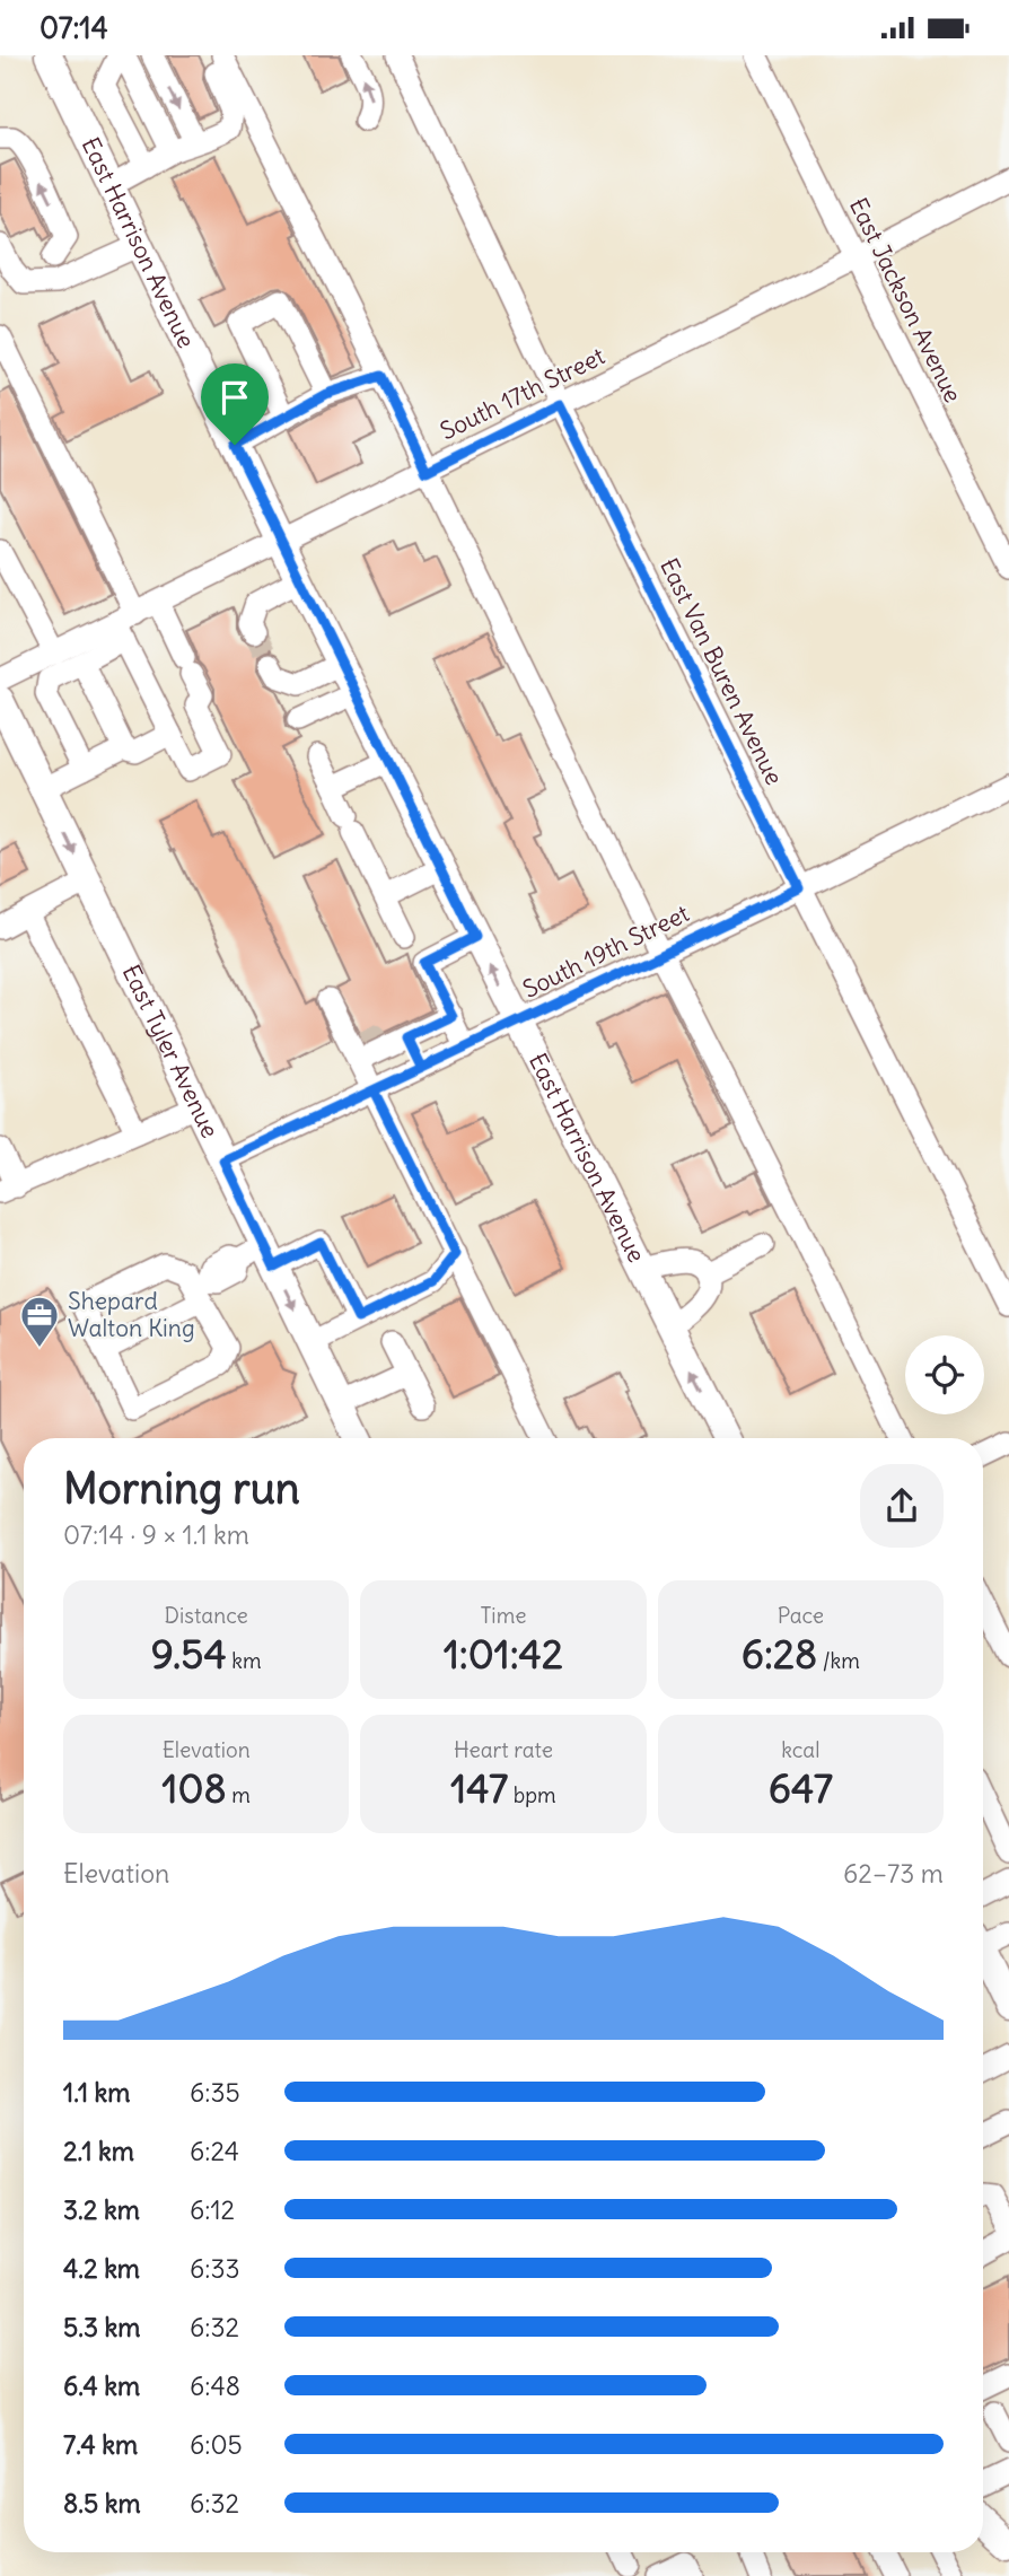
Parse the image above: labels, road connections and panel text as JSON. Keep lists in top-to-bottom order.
{
  "streets": {
    "main road": ["East Harrison Avenue", "East Tyler Avenue"],
    "street": [
      "East Jackson Avenue",
      "South 17th Street",
      "East Van Buren Avenue",
      "South 19th Street"
    ]
  },
  "crossings": [
    ["East Harrison Avenue", "South 17th Street"],
    ["East Harrison Avenue", "South 19th Street"],
    ["East Jackson Avenue", "South 17th Street"],
    ["South 17th Street", "East Van Buren Avenue"],
    ["East Van Buren Avenue", "South 19th Street"],
    ["South 19th Street", "East Tyler Avenue"]
  ],
  "places": {
    "office": ["Shepard Walton King"]
  },
  "page": {
    "status": "07:14",
    "heading": ["Morning run", "07:14 · 9 × 1.1 km"],
    "stats": [
      ["Distance", "9.54 km"],
      ["Time", "1:01:42"],
      ["Pace", "6:28 /km"],
      ["Elevation", "108 m"],
      ["Heart rate", "147 bpm"],
      ["kcal", "647"]
    ],
    "chart": ["Elevation", "62–73 m"],
    "list": [
      {
        "name": "1.1 km",
        "note": "6:35"
      },
      {
        "name": "2.1 km",
        "note": "6:24"
      },
      {
        "name": "3.2 km",
        "note": "6:12"
      },
      {
        "name": "4.2 km",
        "note": "6:33"
      },
      {
        "name": "5.3 km",
        "note": "6:32"
      },
      {
        "name": "6.4 km",
        "note": "6:48"
      },
      {
        "name": "7.4 km",
        "note": "6:05"
      },
      {
        "name": "8.5 km",
        "note": "6:32"
      }
    ]
  }
}
